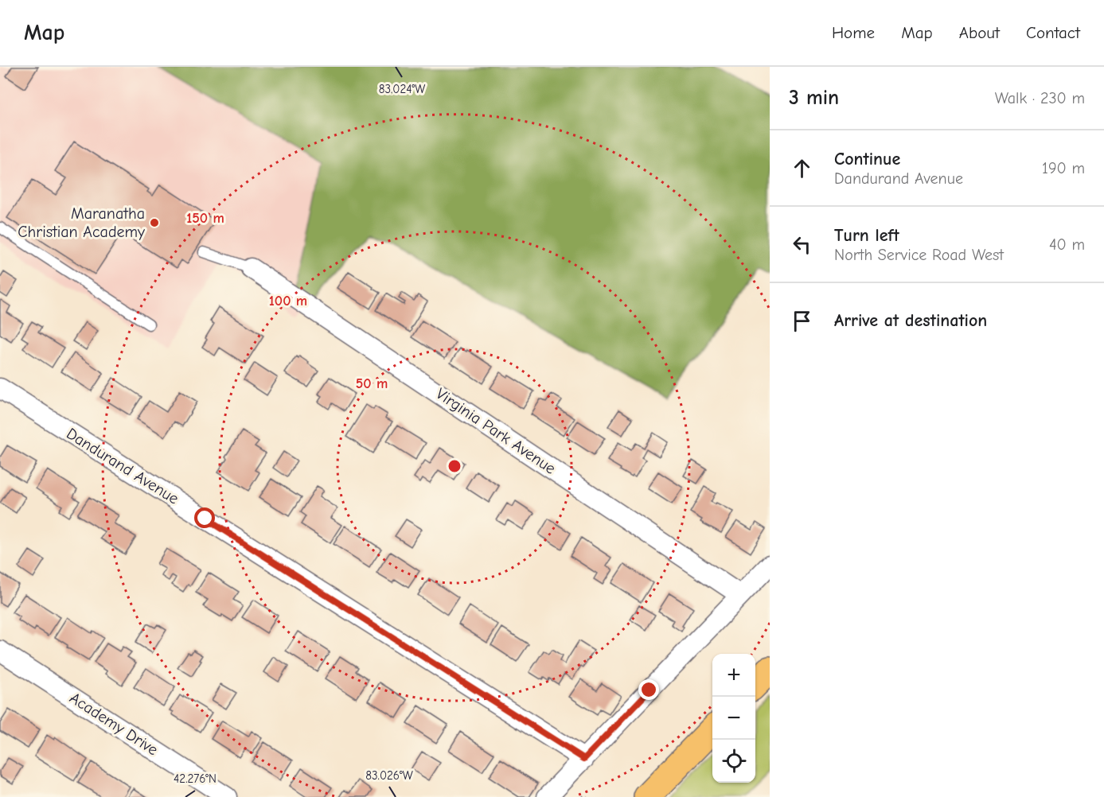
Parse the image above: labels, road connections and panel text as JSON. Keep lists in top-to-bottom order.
{
  "streets": {
    "street": ["Virginia Park Avenue", "Dandurand Avenue", "Academy Drive"]
  },
  "places": ["Maranatha Christian Academy"],
  "page": {
    "header": "Map",
    "nav": [
      "Home",
      "Map",
      "About",
      "Contact"
    ],
    "heading": ["3 min", "Walk · 230 m"],
    "list": [
      ["Continue", "Dandurand Avenue", "190 m"],
      ["Turn left", "North Service Road West", "40 m"],
      "Arrive at destination"
    ],
    "map_buttons": ["+", "−"]
  },
  "coordinates": ["83.024°W", "83.026°W", "42.276°N"],
  "rings": ["150 m", "100 m", "50 m"]
}
